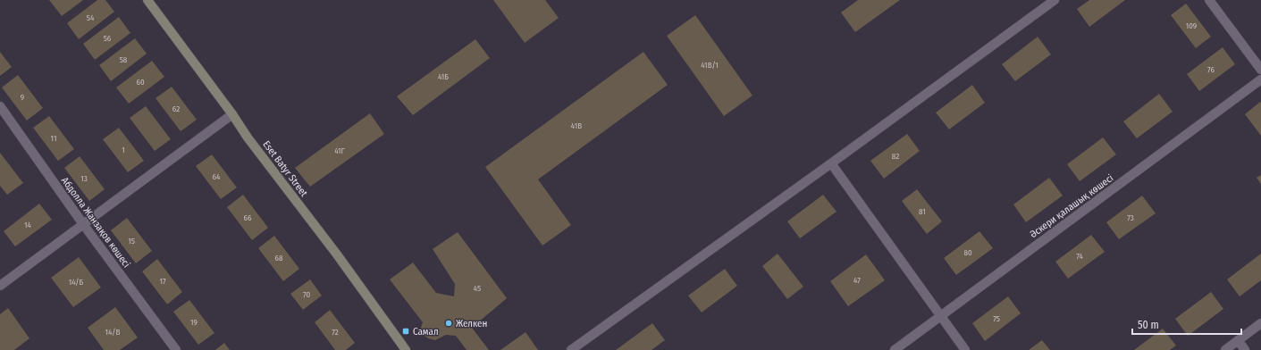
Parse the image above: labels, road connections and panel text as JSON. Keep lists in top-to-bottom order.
{
  "streets": {
    "street": ["Eset Batyr Street", "Әскери қалашық көшесі", "Абдолла Жанзақов көшесі"]
  },
  "places": {
    "other": ["Желкен"],
    "transit": ["Самал"]
  },
  "house_numbers": [
    "54",
    "109",
    "56",
    "58",
    "41В/1",
    "76",
    "41Б",
    "60",
    "9",
    "62",
    "41В",
    "11",
    "1",
    "41Г",
    "82",
    "64",
    "13",
    "81",
    "66",
    "73",
    "14",
    "15",
    "80",
    "74",
    "68",
    "47",
    "17",
    "14/Б",
    "45",
    "70",
    "75",
    "19",
    "14/В",
    "72"
  ],
  "scale_bar": "50 m"
}
